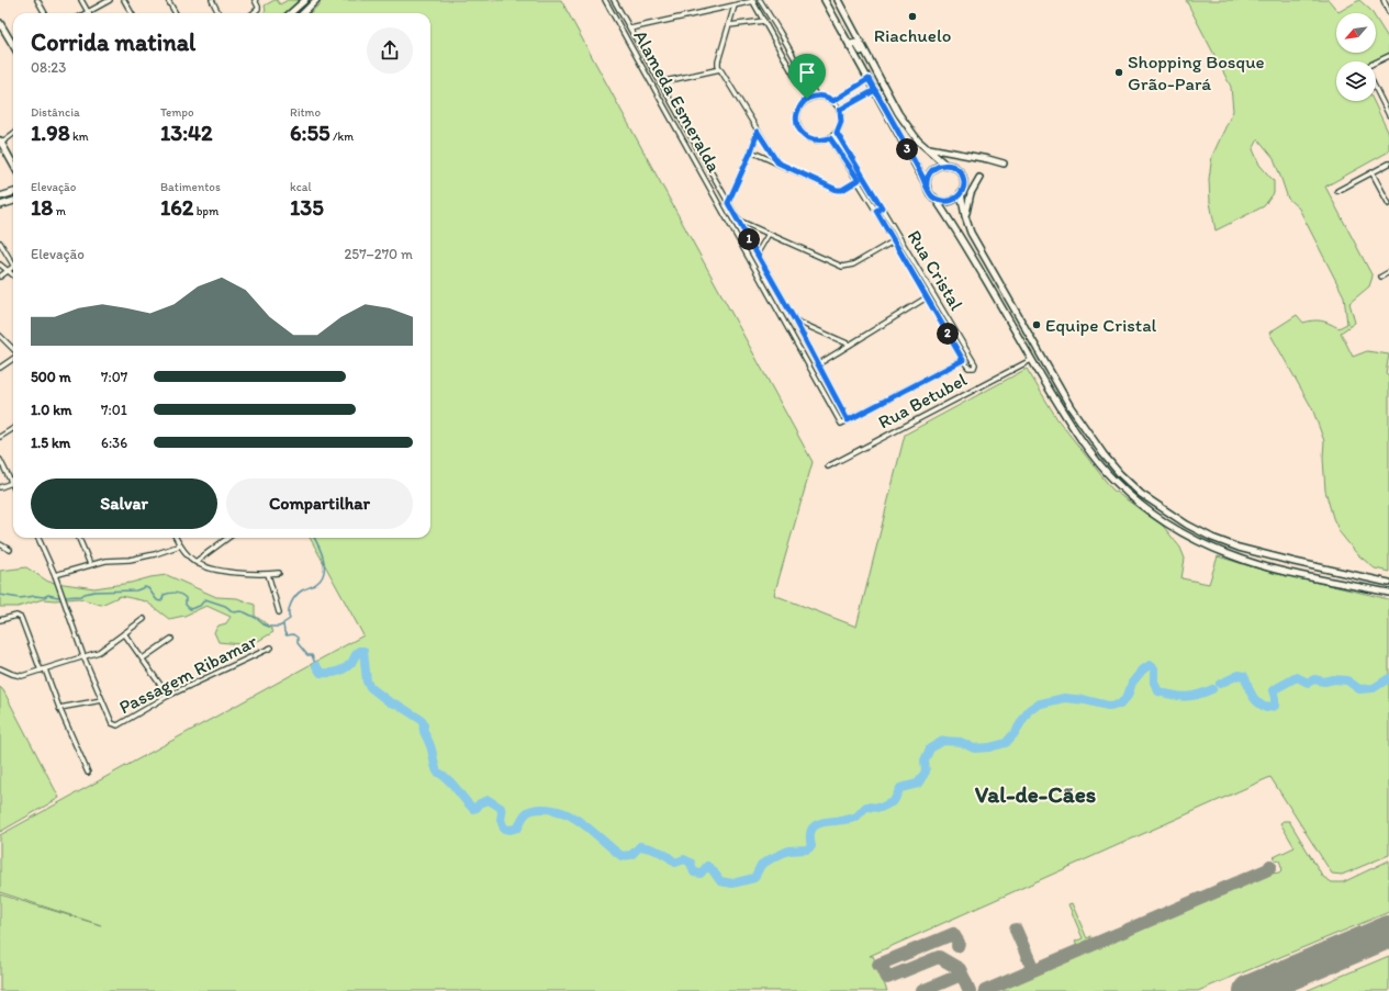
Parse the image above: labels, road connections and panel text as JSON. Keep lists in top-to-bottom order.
{
  "streets": {
    "street": [
      "Alameda Esmeralda",
      "Rua Cristal",
      "Rua Betubel",
      "Passagem Ribamar"
    ]
  },
  "districts": ["Val-de-Cães"],
  "places": ["Riachuelo", "Shopping Bosque Grão-Pará", "Equipe Cristal"],
  "north": "bottom left",
  "page": {
    "heading": ["Corrida matinal", "08:23"],
    "stats": [
      ["Distância", "1.98 km"],
      ["Tempo", "13:42"],
      ["Ritmo", "6:55 /km"],
      ["Elevação", "18 m"],
      ["Batimentos", "162 bpm"],
      ["kcal", "135"]
    ],
    "pins": ["3", "1", "2"],
    "chart": ["Elevação", "257–270 m"],
    "list": [
      {
        "name": "500 m",
        "note": "7:07"
      },
      {
        "name": "1.0 km",
        "note": "7:01"
      },
      {
        "name": "1.5 km",
        "note": "6:36"
      }
    ],
    "buttons": ["Salvar", "Compartilhar"]
  }
}
